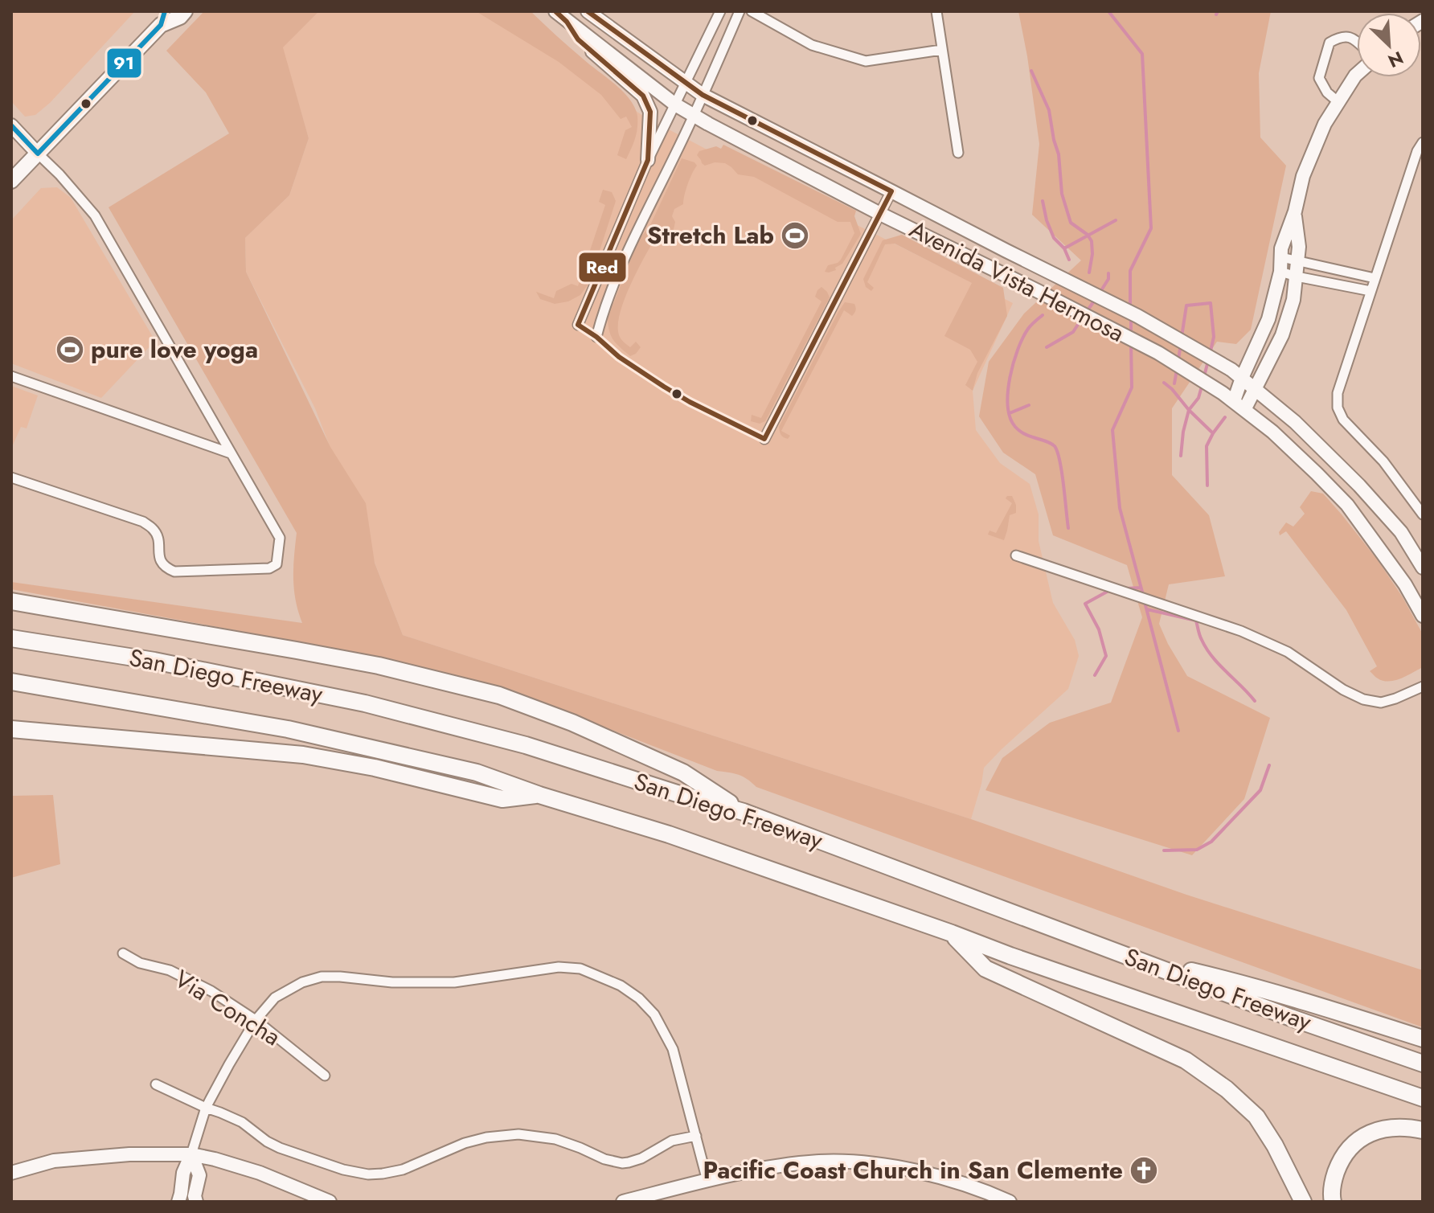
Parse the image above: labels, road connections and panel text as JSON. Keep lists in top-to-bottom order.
{
  "streets": {
    "highway": ["San Diego Freeway"],
    "main road": ["Avenida Vista Hermosa"],
    "street": ["Via Concha"]
  },
  "places": {
    "sports": ["Stretch Lab", "pure love yoga"],
    "church": ["Pacific Coast Church in San Clemente"]
  },
  "lines": ["transit line Red", "transit line 91"],
  "north": "bottom right"
}
